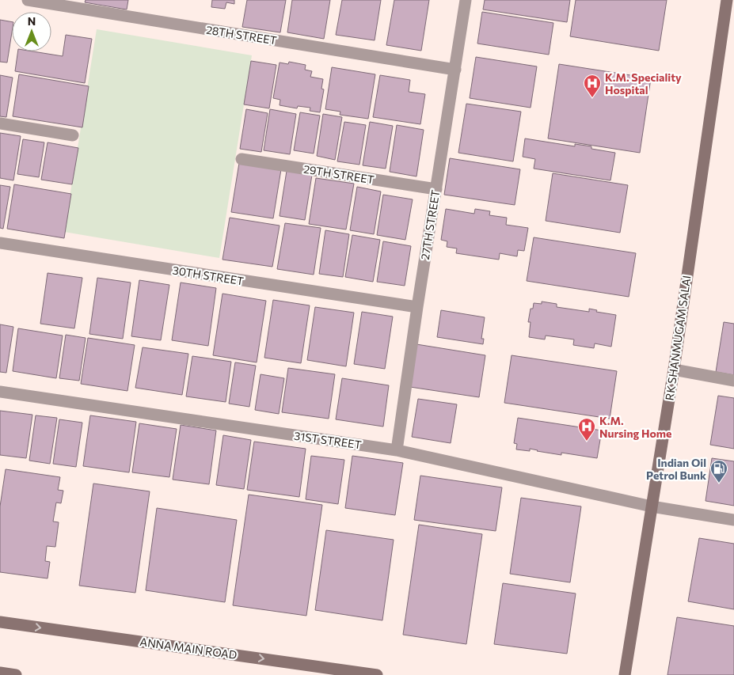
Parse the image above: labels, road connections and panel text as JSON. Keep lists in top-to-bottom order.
{
  "streets": {
    "street": [
      "28TH STREET",
      "29TH STREET",
      "27TH STREET",
      "30TH STREET",
      "RK SHANMUGAM SALAI",
      "31ST STREET",
      "ANNA MAIN ROAD"
    ]
  },
  "crossings": [
    ["28TH STREET", "27TH STREET"],
    ["29TH STREET", "27TH STREET"],
    ["27TH STREET", "30TH STREET"],
    ["27TH STREET", "31ST STREET"],
    ["RK SHANMUGAM SALAI", "31ST STREET"]
  ],
  "one_way": ["ANNA MAIN ROAD"],
  "places": {
    "hospital": ["K.M. Speciality Hospital", "K.M. Nursing Home"],
    "fuel station": ["Indian Oil Petrol Bunk"]
  },
  "north": "top"
}
